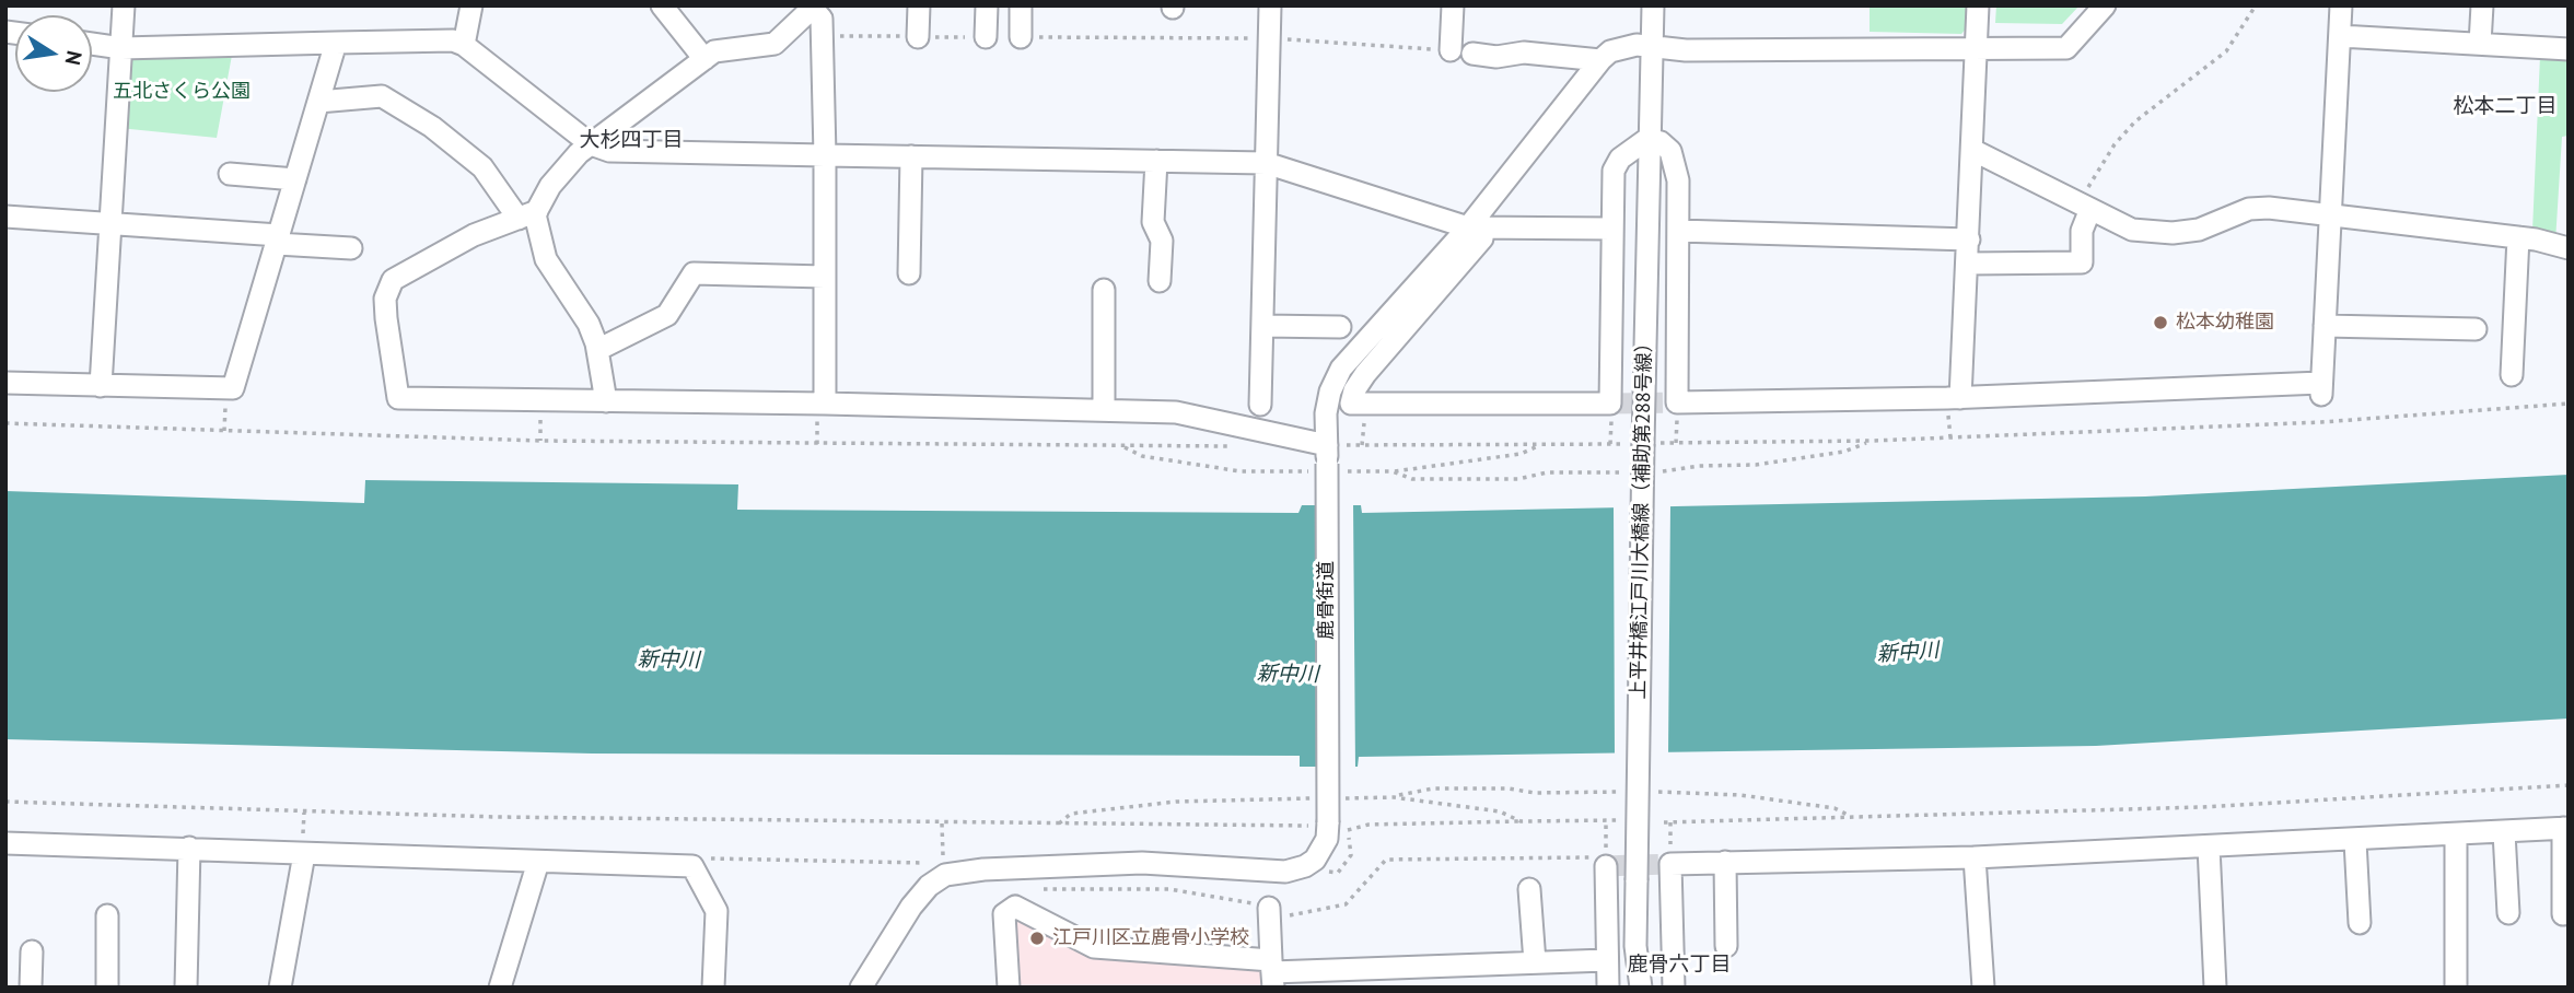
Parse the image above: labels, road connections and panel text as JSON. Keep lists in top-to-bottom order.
{
  "streets": {
    "street": ["上平井橋江戸川大橋線（補助第288号線）", "鹿骨街道"]
  },
  "districts": ["松本二丁目", "大杉四丁目", "鹿骨六丁目"],
  "water": ["新中川"],
  "parks": ["五北さくら公園"],
  "places": ["松本幼稚園", "江戸川区立鹿骨小学校"],
  "north": "right"
}
